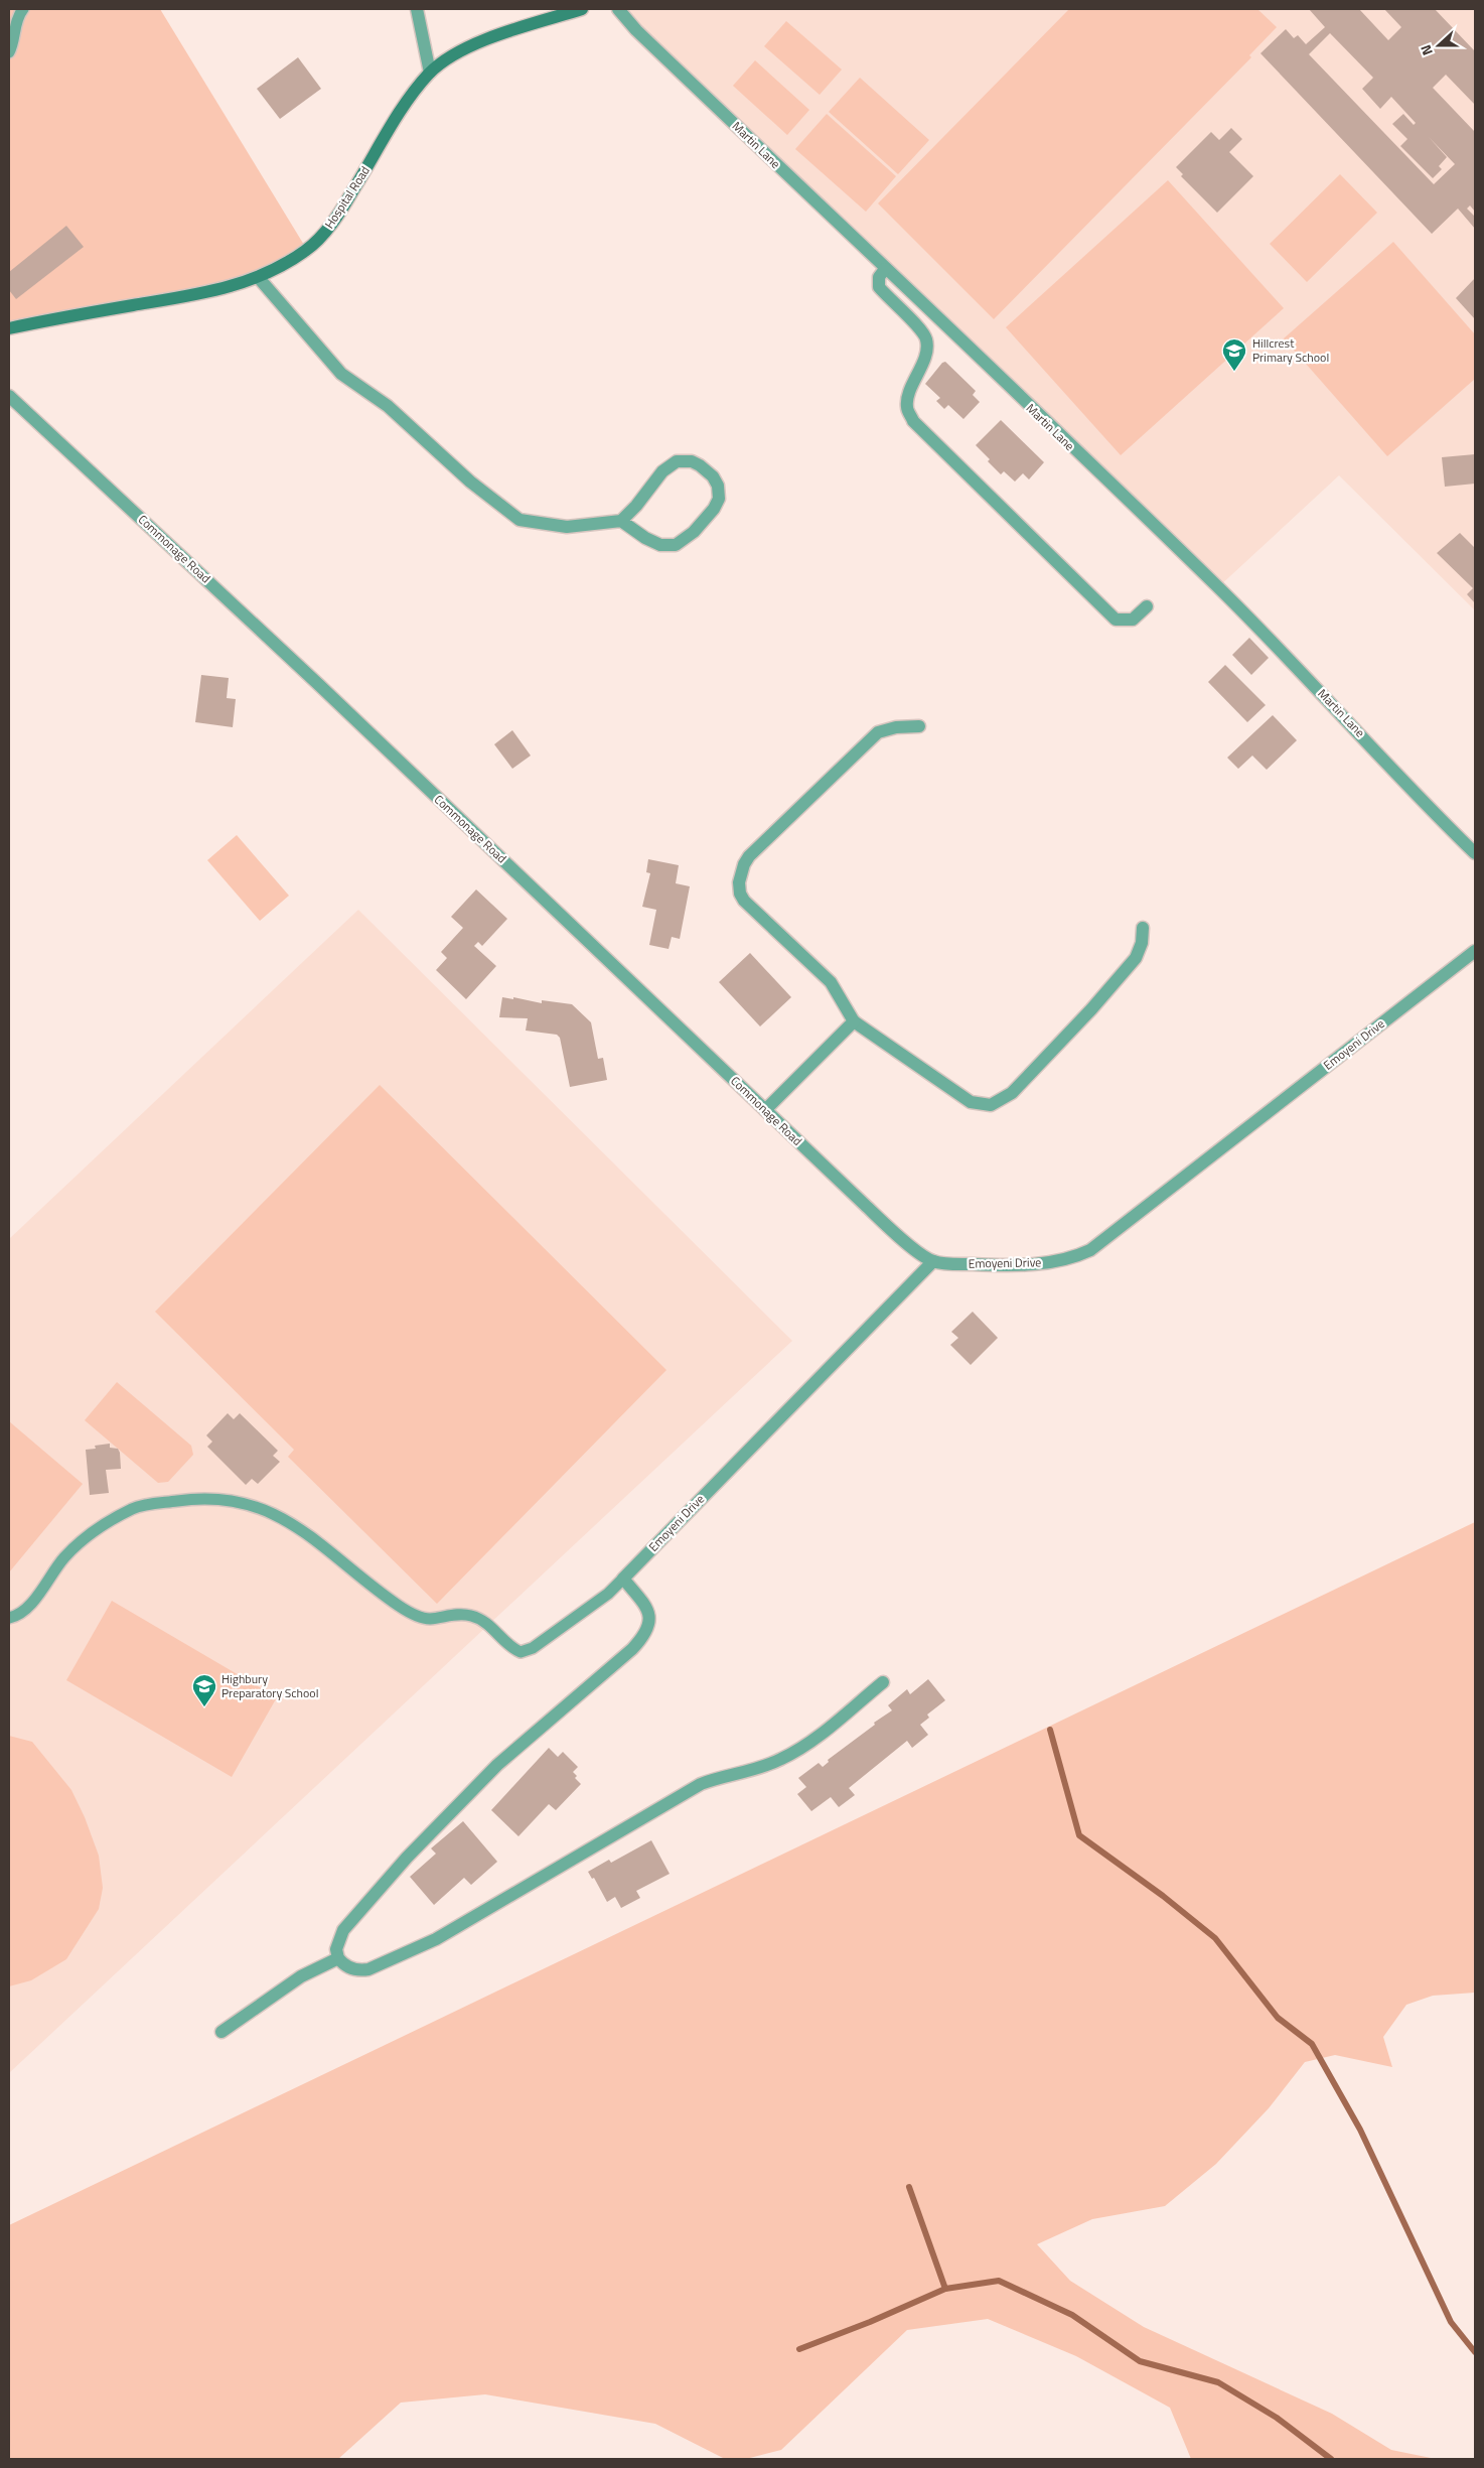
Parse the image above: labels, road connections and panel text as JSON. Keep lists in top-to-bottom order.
{
  "streets": {
    "street": [
      "Martin Lane",
      "Hospital Road",
      "Commonage Road",
      "Emoyeni Drive"
    ]
  },
  "crossings": [
    ["Commonage Road", "Emoyeni Drive"]
  ],
  "places": {
    "school or university": ["Hillcrest Primary School", "Highbury Preparatory School"]
  },
  "north": "left"
}
